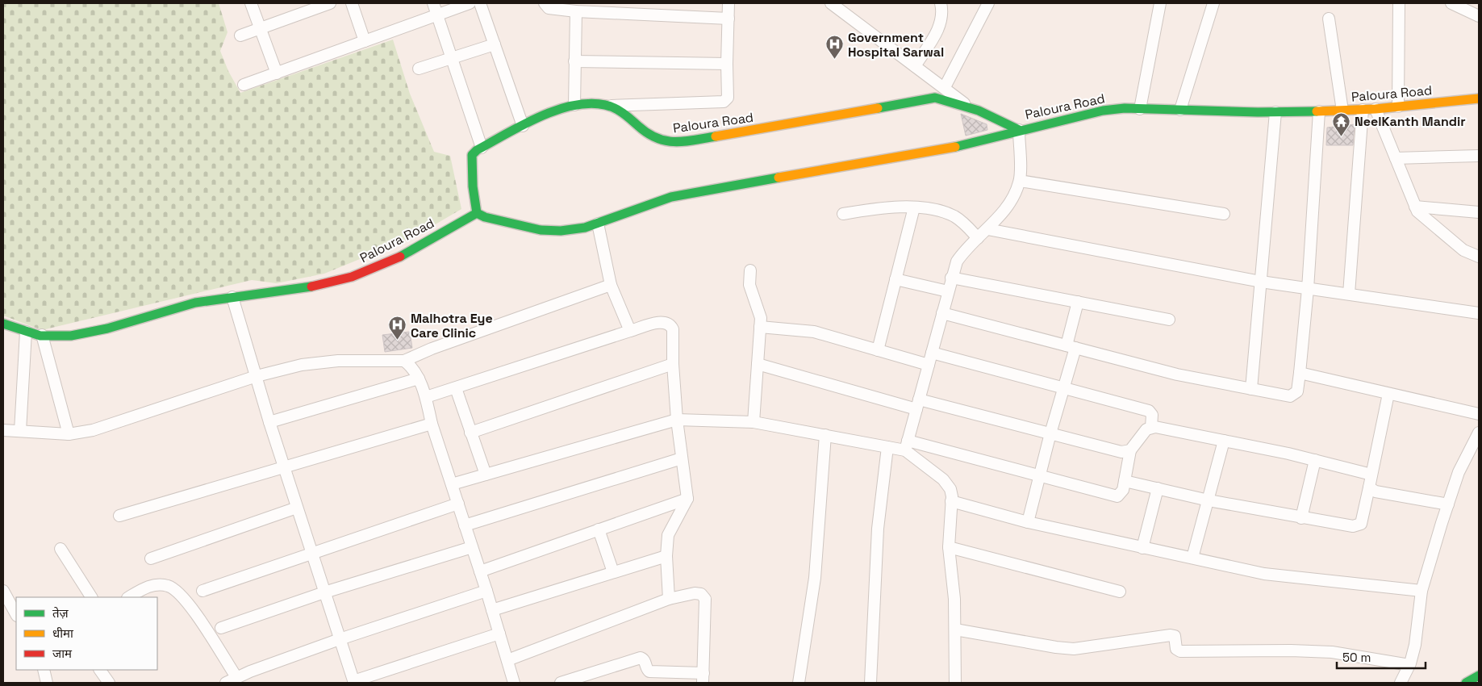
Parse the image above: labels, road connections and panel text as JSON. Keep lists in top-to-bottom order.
{
  "streets": {
    "main road": ["Paloura Road"]
  },
  "places": {
    "hospital": ["Government Hospital Sarwal", "Malhotra Eye Care Clinic"],
    "temple": ["NeelKanth Mandir"]
  },
  "legend": ["तेज़", "धीमा", "जाम"],
  "scale_bar": "50 m"
}
